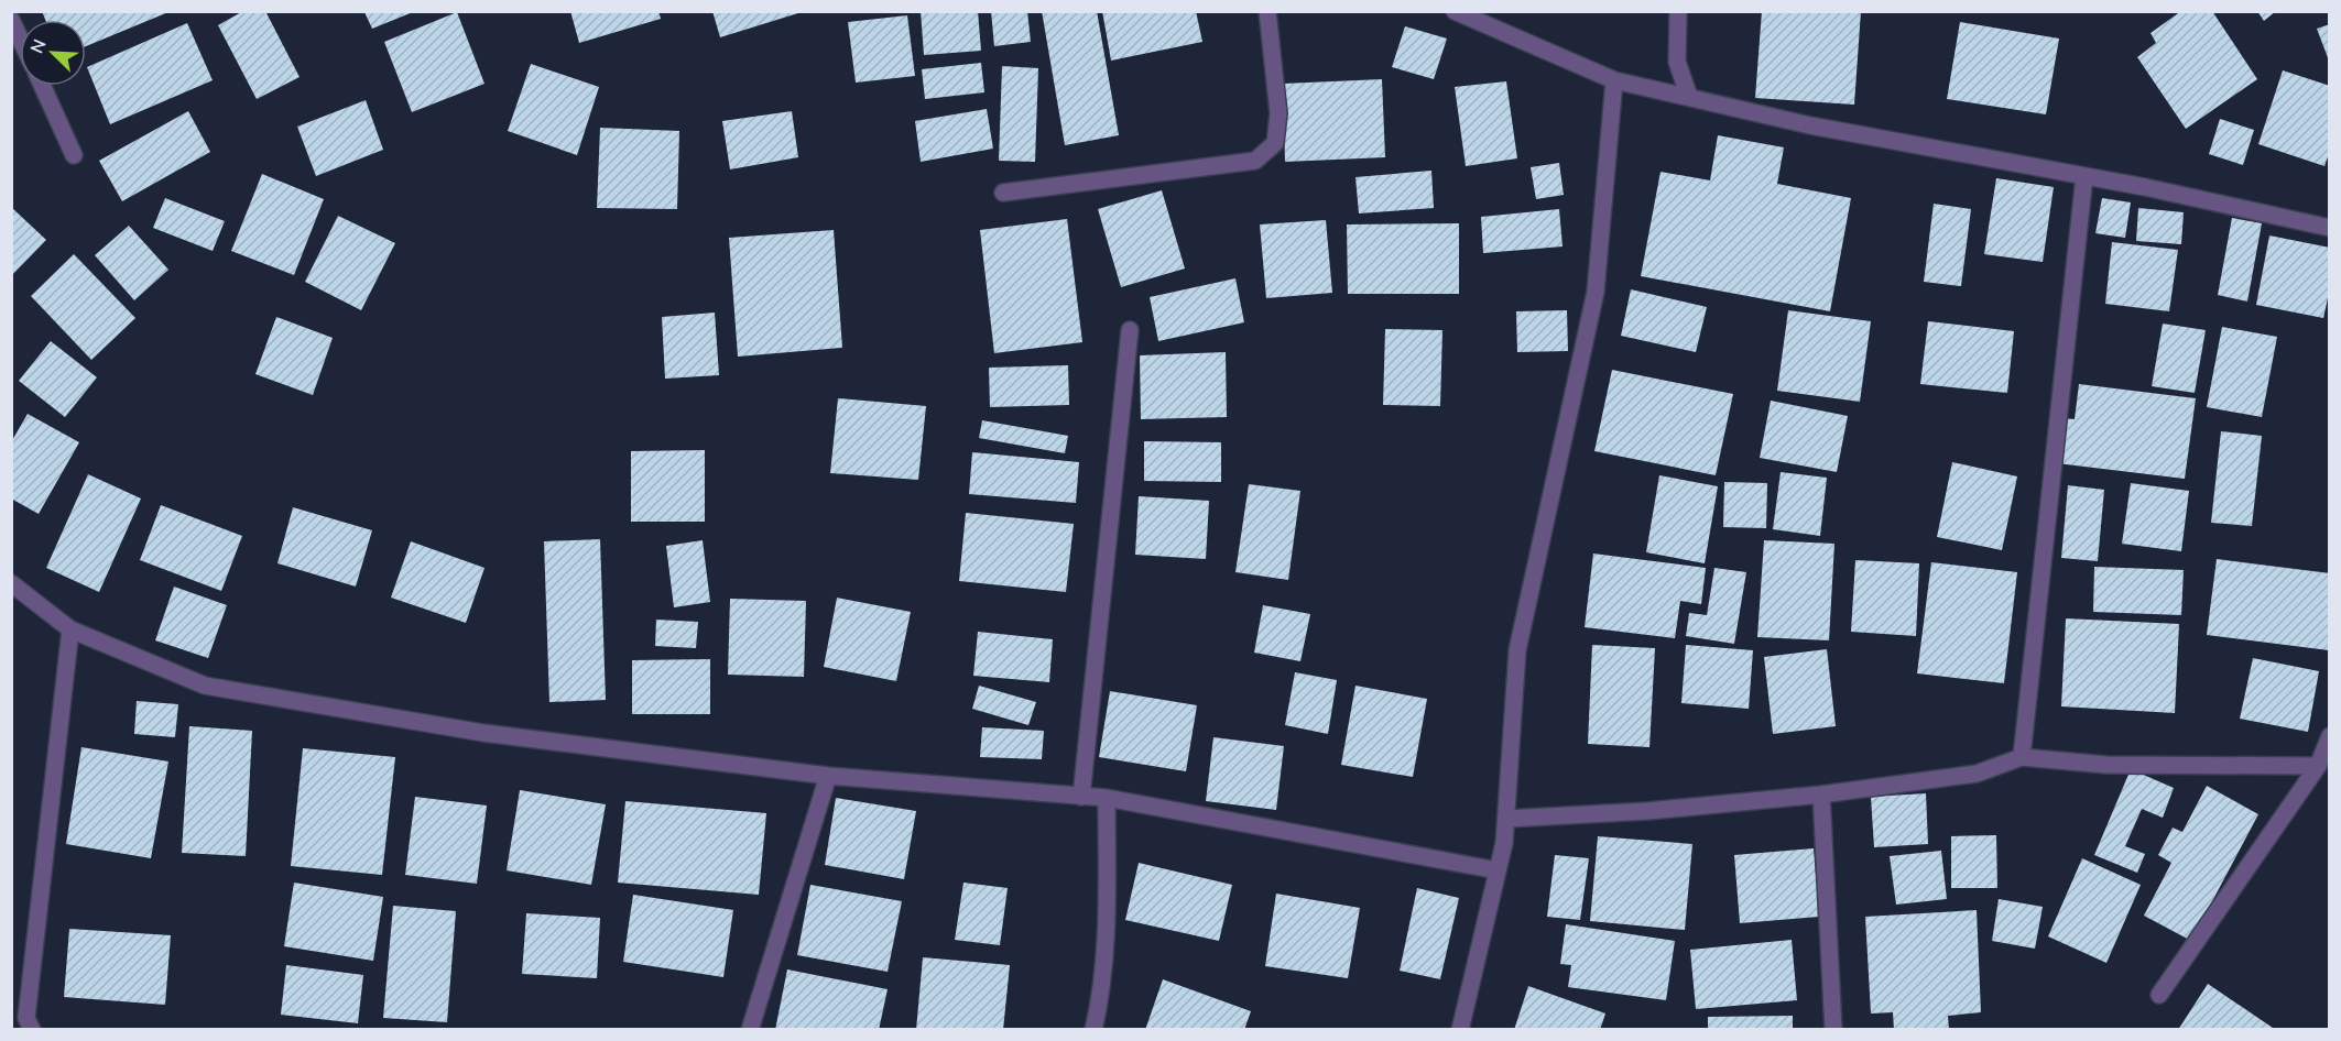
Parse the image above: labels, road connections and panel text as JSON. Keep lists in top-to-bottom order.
{
  "north": "top left"
}
